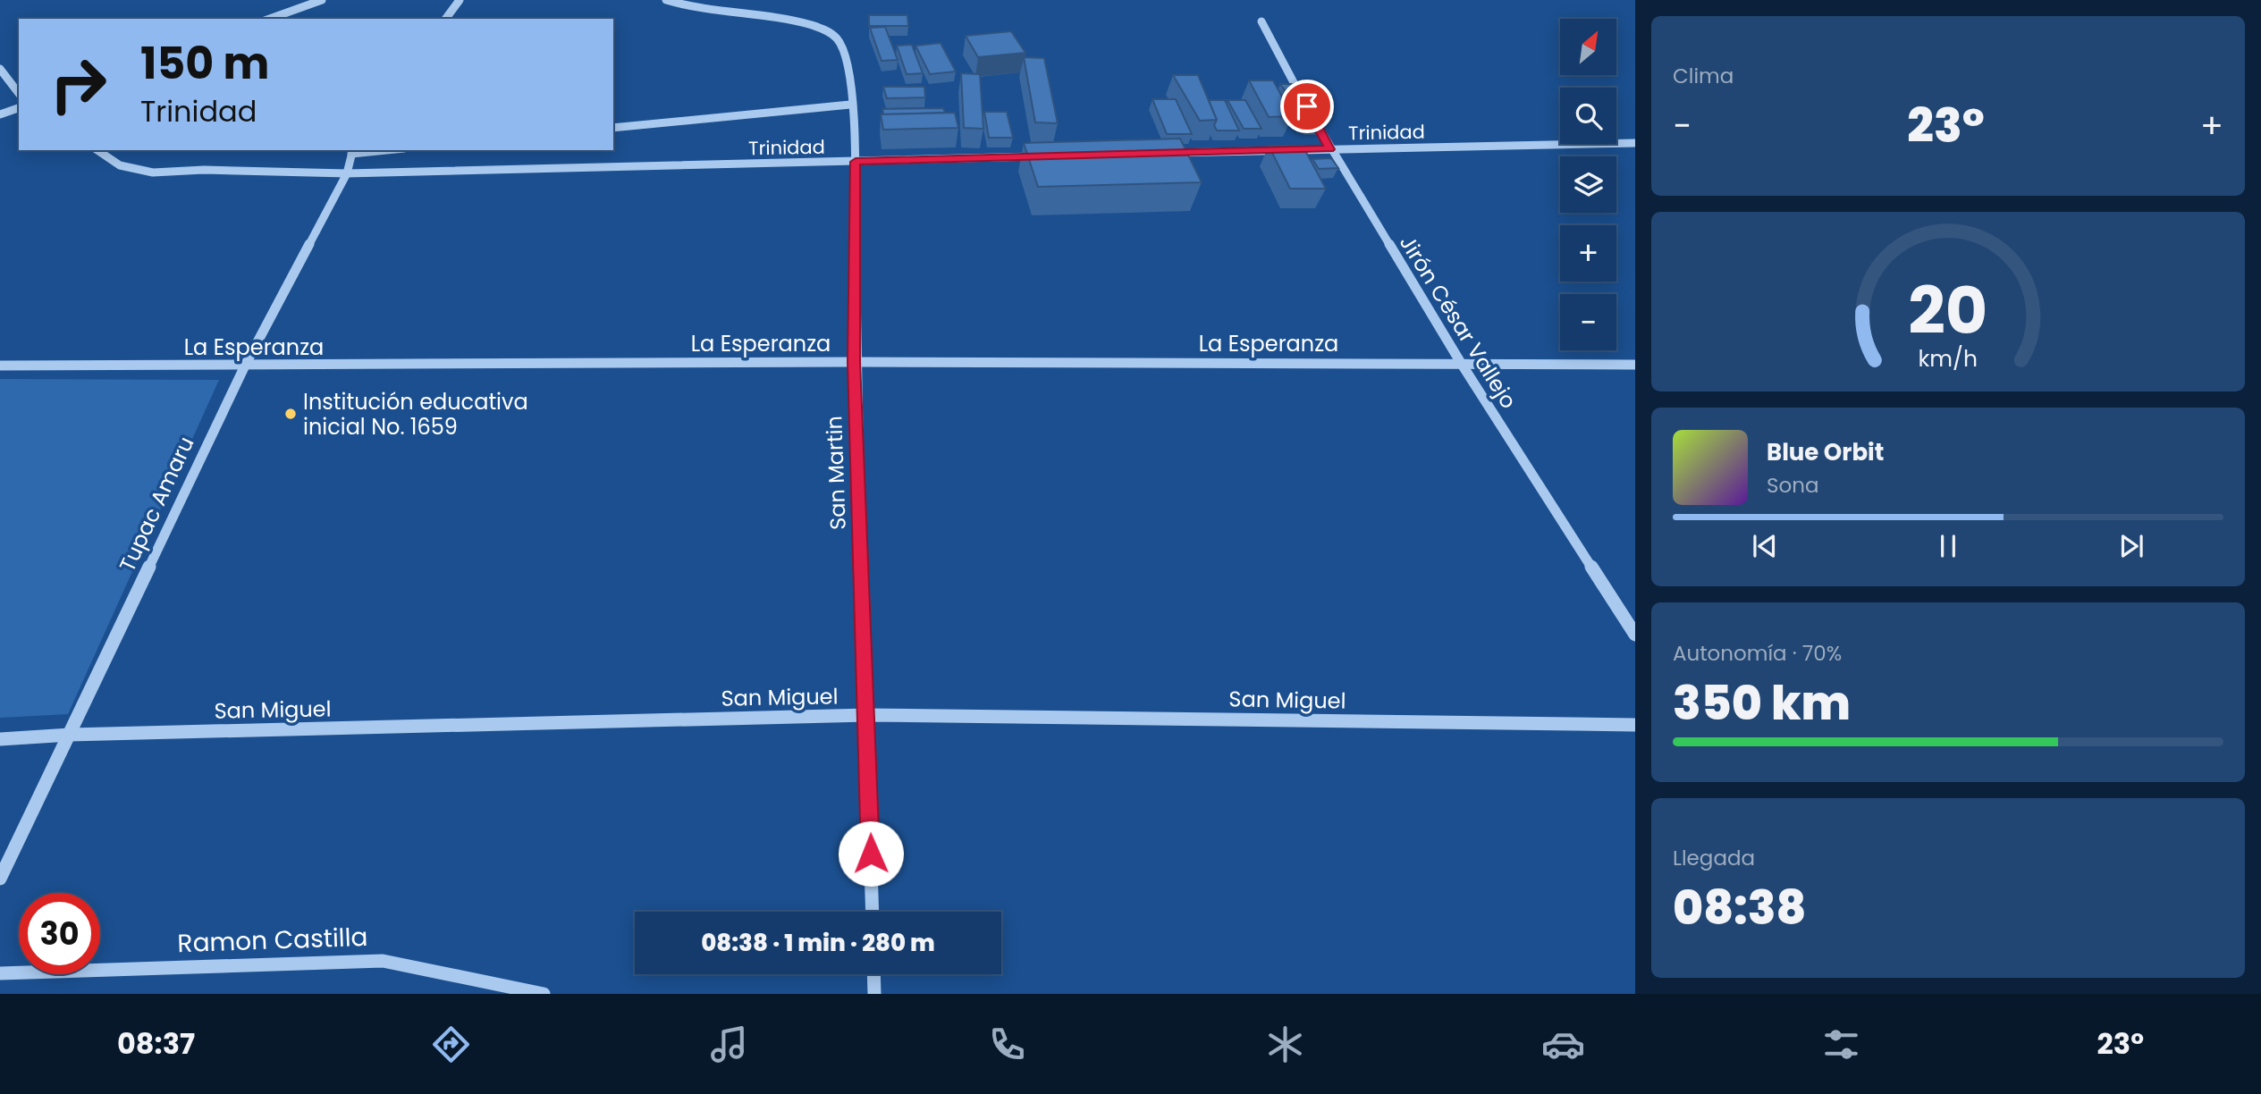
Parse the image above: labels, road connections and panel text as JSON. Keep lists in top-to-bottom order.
{
  "streets": {
    "street": [
      "Trinidad",
      "Jirón César Vallejo",
      "La Esperanza",
      "San Martin",
      "Tupac Amaru",
      "San Miguel",
      "Ramon Castilla"
    ]
  },
  "crossings": [
    ["Trinidad", "Jirón César Vallejo"],
    ["Trinidad", "San Martin"],
    ["Trinidad", "Tupac Amaru"],
    ["Jirón César Vallejo", "La Esperanza"],
    ["La Esperanza", "San Martin"],
    ["La Esperanza", "Tupac Amaru"],
    ["San Martin", "San Miguel"],
    ["Tupac Amaru", "San Miguel"]
  ],
  "places": ["Institución educativa inicial No. 1659"],
  "north": "top right",
  "page": {
    "tile": [
      "Clima",
      ["Autonomía · 70%", "350 km"],
      ["Llegada", "08:38"]
    ],
    "map_buttons": ["+", "−"],
    "turn": ["150 m", "Trinidad"],
    "heat": ["−", "23°", "+"],
    "song": ["Blue Orbit", "Sona"],
    "limit": "30",
    "trip": "08:38 · 1 min · 280 m",
    "tabs": ["08:37", "23°"],
    "gauge": ["20", "km/h"]
  }
}
